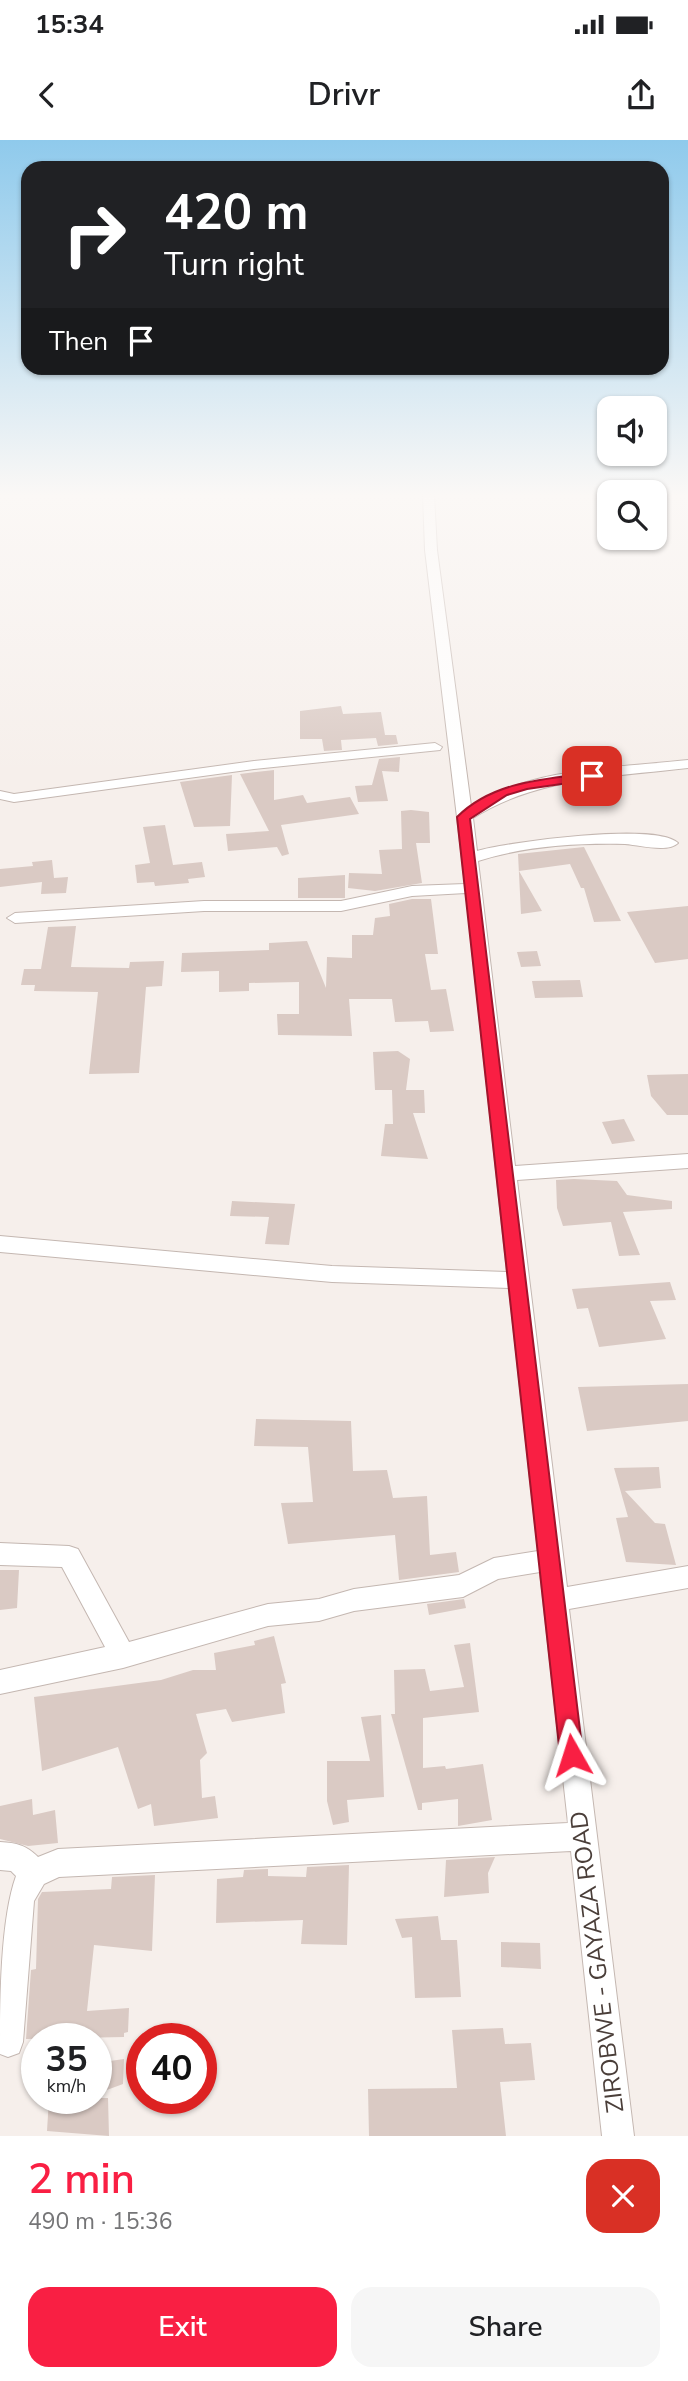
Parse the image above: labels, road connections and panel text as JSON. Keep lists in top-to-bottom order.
{
  "streets": {
    "street": ["ZIROBWE - GAYAZA ROAD"]
  },
  "page": {
    "status": "15:34",
    "header": "Drivr",
    "turn": ["420 m", "Turn right"],
    "then": "Then",
    "speed": "35 km/h",
    "limit": "40",
    "heading": ["2 min", "490 m · 15:36"],
    "buttons": ["Exit", "Share"]
  }
}
